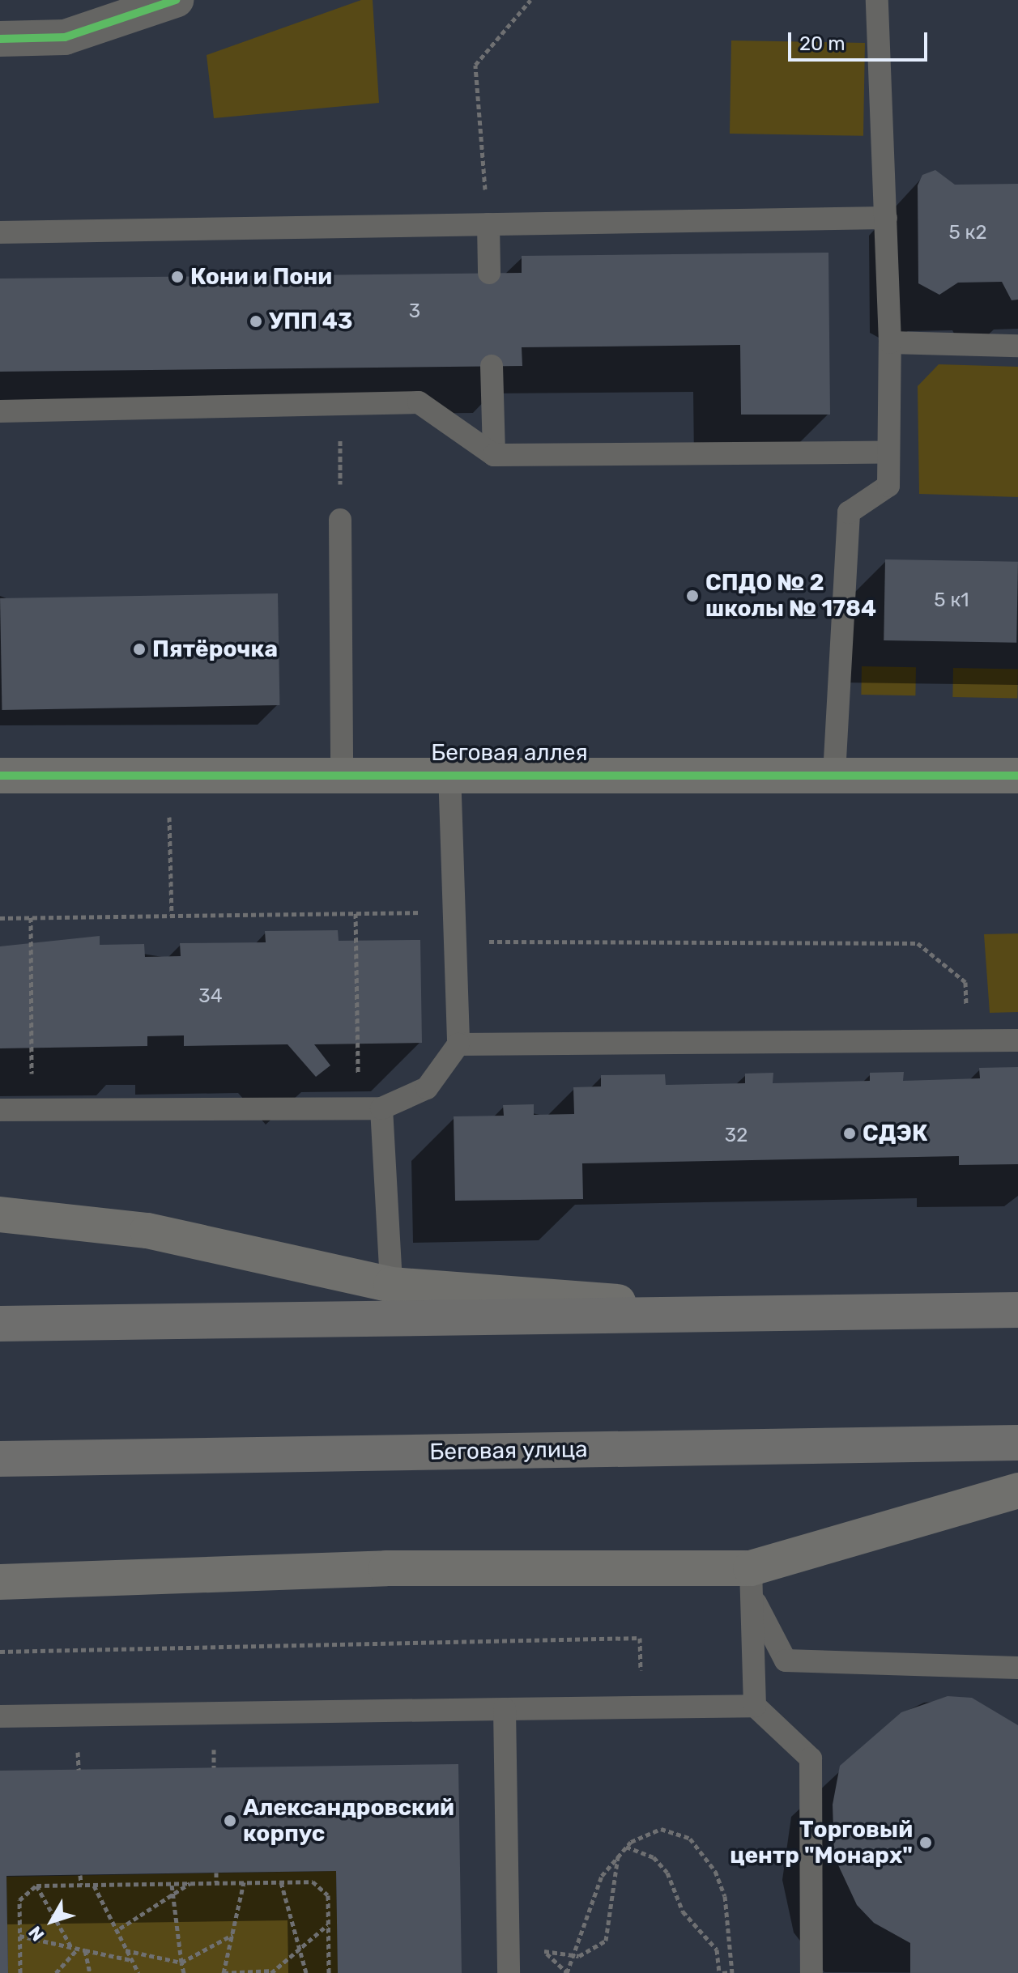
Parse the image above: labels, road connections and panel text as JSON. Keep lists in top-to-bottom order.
{
  "streets": {
    "main road": ["Беговая аллея", "Беговая улица"]
  },
  "places": [
    "Кони и Пони",
    "УПП 43",
    "СПДО № 2 школы № 1784",
    "Пятёрочка",
    "СДЭК",
    "Александровский корпус",
    "Торговый центр \"Монарх\""
  ],
  "house_numbers": [
    "5 к2",
    "3",
    "5 к1",
    "34",
    "32"
  ],
  "scale_bar": "20 m",
  "north": "bottom left"
}
